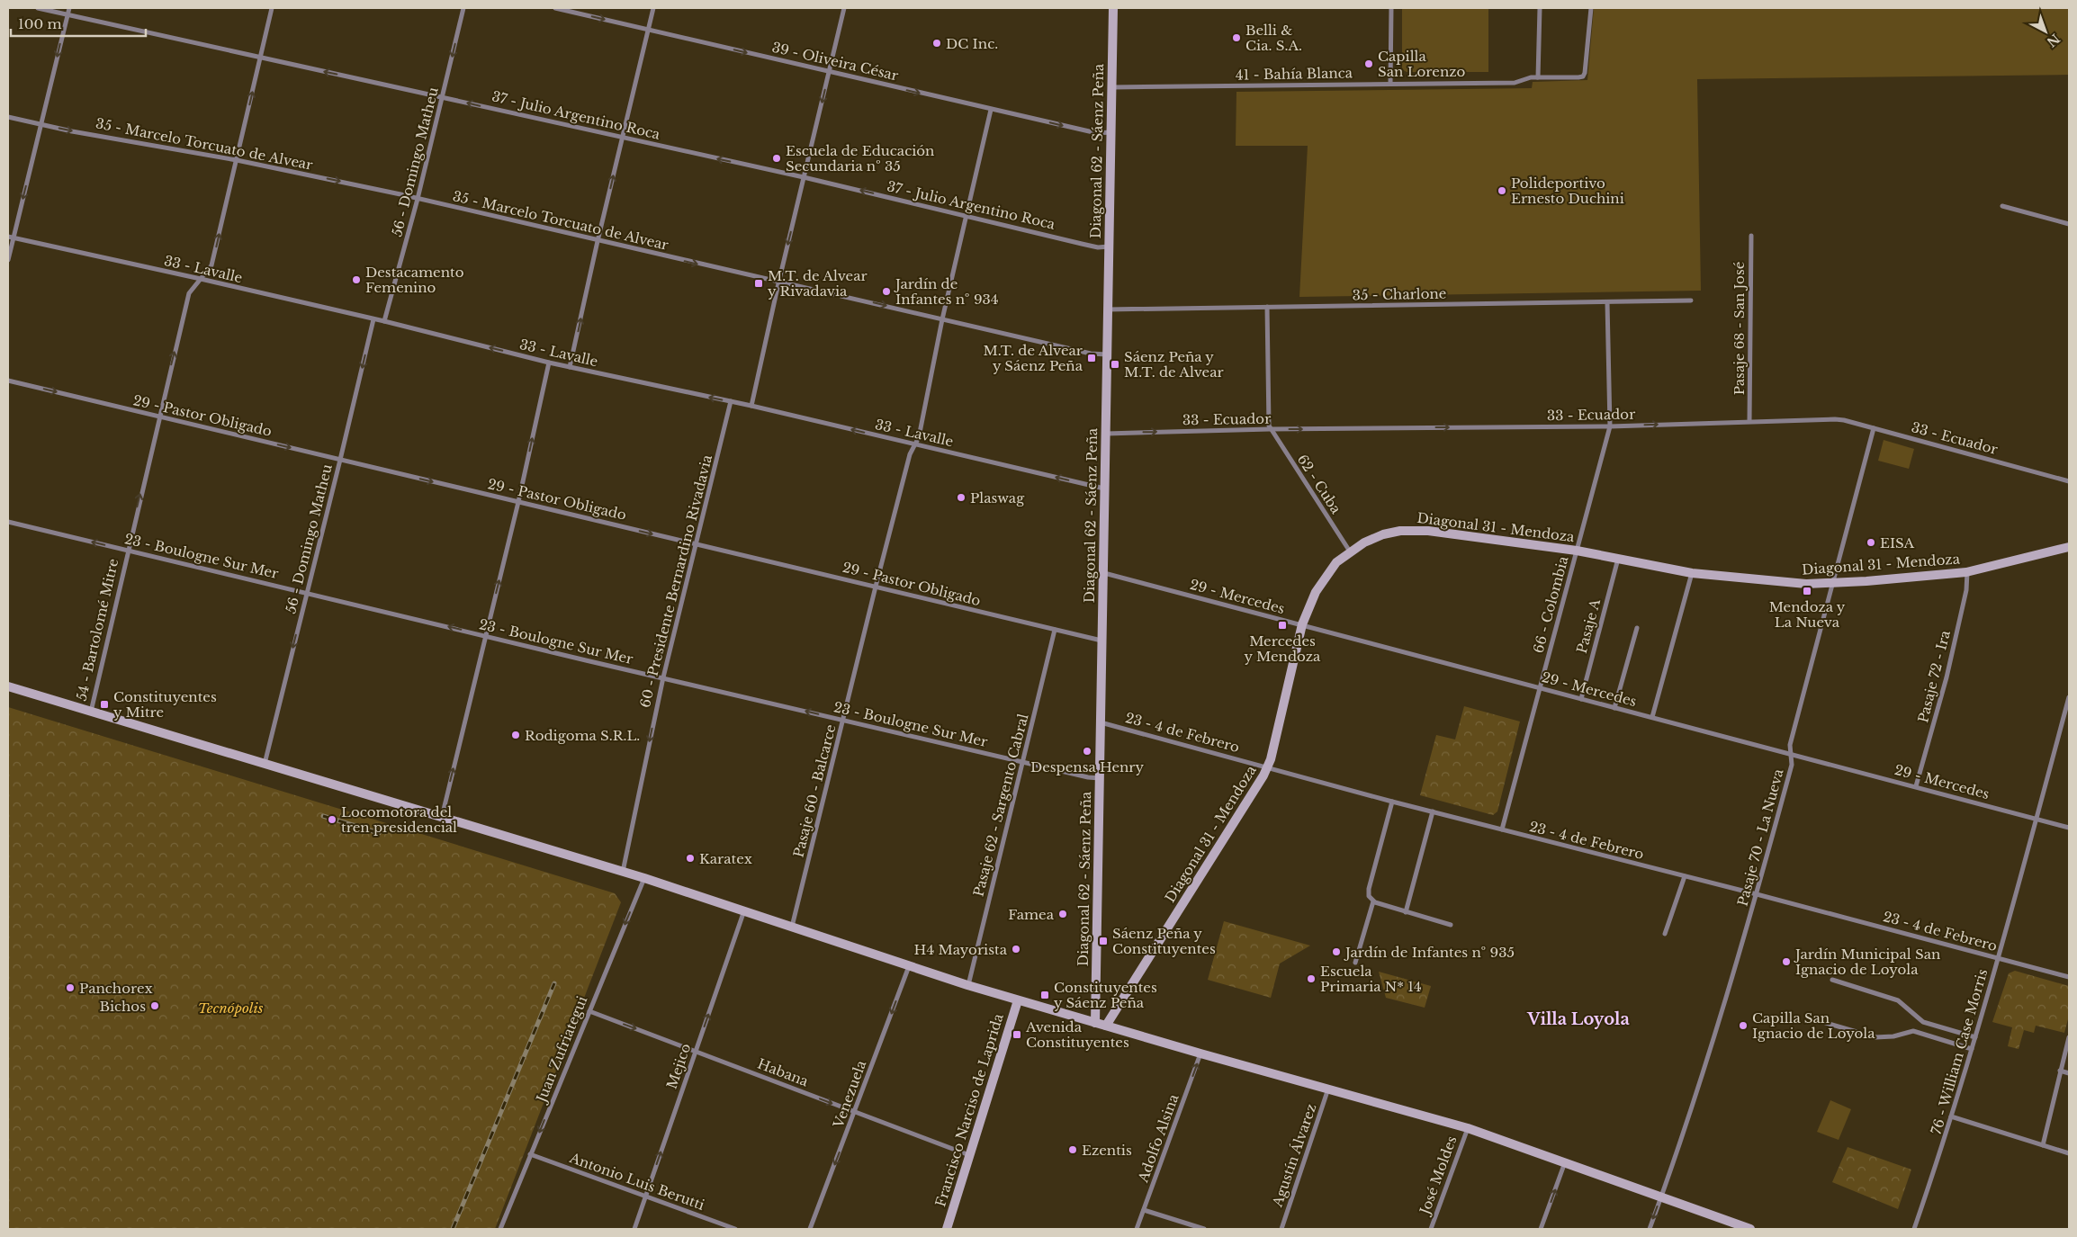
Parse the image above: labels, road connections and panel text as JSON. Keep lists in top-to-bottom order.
{
  "streets": {
    "street": [
      "39 - Oliveira César",
      "41 - Bahía Blanca",
      "37 - Julio Argentino Roca",
      "35 - Marcelo Torcuato de Alvear",
      "Diagonal 62 - Sáenz Peña",
      "56 - Domingo Matheu",
      "33 - Lavalle",
      "35 - Charlone",
      "Pasaje 68 - San José",
      "33 - Ecuador",
      "29 - Pastor Obligado",
      "62 - Cuba",
      "Diagonal 31 - Mendoza",
      "23 - Boulogne Sur Mer",
      "60 - Presidente Bernardino Rivadavia",
      "29 - Mercedes",
      "66 - Colombia",
      "Pasaje A",
      "54 - Bartolomé Mitre",
      "Pasaje 72 - Ira",
      "23 - 4 de Febrero",
      "Pasaje 60 - Balcarce",
      "Pasaje 62 - Sargento Cabral",
      "Pasaje 70 - La Nueva",
      "Juan Zufriategui",
      "76 - William Case Morris",
      "Mejico",
      "Habana",
      "Venezuela",
      "Francisco Narciso de Laprida",
      "Adolfo Alsina",
      "Agustín Álvarez",
      "José Moldes",
      "Antonio Luis Berutti"
    ]
  },
  "crossings": [
    ["39 - Oliveira César", "Diagonal 62 - Sáenz Peña"],
    ["39 - Oliveira César", "Pasaje 60 - Balcarce"],
    ["41 - Bahía Blanca", "Diagonal 62 - Sáenz Peña"],
    ["37 - Julio Argentino Roca", "Diagonal 62 - Sáenz Peña"],
    ["37 - Julio Argentino Roca", "56 - Domingo Matheu"],
    ["37 - Julio Argentino Roca", "54 - Bartolomé Mitre"],
    ["37 - Julio Argentino Roca", "Pasaje 60 - Balcarce"],
    ["35 - Marcelo Torcuato de Alvear", "Diagonal 62 - Sáenz Peña"],
    ["35 - Marcelo Torcuato de Alvear", "56 - Domingo Matheu"],
    ["35 - Marcelo Torcuato de Alvear", "54 - Bartolomé Mitre"],
    ["35 - Marcelo Torcuato de Alvear", "Pasaje 60 - Balcarce"],
    ["Diagonal 62 - Sáenz Peña", "33 - Lavalle"],
    ["Diagonal 62 - Sáenz Peña", "35 - Charlone"],
    ["Diagonal 62 - Sáenz Peña", "33 - Ecuador"],
    ["Diagonal 62 - Sáenz Peña", "29 - Pastor Obligado"],
    ["Diagonal 62 - Sáenz Peña", "23 - Boulogne Sur Mer"],
    ["Diagonal 62 - Sáenz Peña", "29 - Mercedes"],
    ["Diagonal 62 - Sáenz Peña", "23 - 4 de Febrero"],
    ["56 - Domingo Matheu", "33 - Lavalle"],
    ["56 - Domingo Matheu", "29 - Pastor Obligado"],
    ["56 - Domingo Matheu", "23 - Boulogne Sur Mer"],
    ["33 - Lavalle", "60 - Presidente Bernardino Rivadavia"],
    ["33 - Lavalle", "54 - Bartolomé Mitre"],
    ["33 - Lavalle", "Pasaje 60 - Balcarce"],
    ["35 - Charlone", "66 - Colombia"],
    ["Pasaje 68 - San José", "33 - Ecuador"],
    ["33 - Ecuador", "62 - Cuba"],
    ["33 - Ecuador", "66 - Colombia"],
    ["33 - Ecuador", "Pasaje 70 - La Nueva"],
    ["29 - Pastor Obligado", "60 - Presidente Bernardino Rivadavia"],
    ["29 - Pastor Obligado", "54 - Bartolomé Mitre"],
    ["29 - Pastor Obligado", "Pasaje 60 - Balcarce"],
    ["29 - Pastor Obligado", "Pasaje 62 - Sargento Cabral"],
    ["62 - Cuba", "Diagonal 31 - Mendoza"],
    ["Diagonal 31 - Mendoza", "29 - Mercedes"],
    ["Diagonal 31 - Mendoza", "66 - Colombia"],
    ["Diagonal 31 - Mendoza", "Pasaje A"],
    ["Diagonal 31 - Mendoza", "Pasaje 72 - Ira"],
    ["Diagonal 31 - Mendoza", "23 - 4 de Febrero"],
    ["Diagonal 31 - Mendoza", "Pasaje 70 - La Nueva"],
    ["23 - Boulogne Sur Mer", "60 - Presidente Bernardino Rivadavia"],
    ["23 - Boulogne Sur Mer", "54 - Bartolomé Mitre"],
    ["23 - Boulogne Sur Mer", "Pasaje 60 - Balcarce"],
    ["23 - Boulogne Sur Mer", "Pasaje 62 - Sargento Cabral"],
    ["29 - Mercedes", "66 - Colombia"],
    ["29 - Mercedes", "Pasaje A"],
    ["29 - Mercedes", "Pasaje 72 - Ira"],
    ["29 - Mercedes", "Pasaje 70 - La Nueva"],
    ["29 - Mercedes", "76 - William Case Morris"],
    ["66 - Colombia", "23 - 4 de Febrero"],
    ["23 - 4 de Febrero", "Pasaje 70 - La Nueva"],
    ["23 - 4 de Febrero", "76 - William Case Morris"],
    ["Juan Zufriategui", "Habana"],
    ["Juan Zufriategui", "Antonio Luis Berutti"],
    ["Mejico", "Habana"],
    ["Mejico", "Antonio Luis Berutti"],
    ["Habana", "Venezuela"],
    ["Habana", "Francisco Narciso de Laprida"]
  ],
  "one_way": [
    "39 - Oliveira César",
    "37 - Julio Argentino Roca",
    "35 - Marcelo Torcuato de Alvear",
    "56 - Domingo Matheu",
    "33 - Lavalle",
    "33 - Ecuador",
    "29 - Pastor Obligado",
    "23 - Boulogne Sur Mer",
    "60 - Presidente Bernardino Rivadavia",
    "54 - Bartolomé Mitre",
    "Juan Zufriategui",
    "Mejico",
    "Habana",
    "Venezuela",
    "Adolfo Alsina"
  ],
  "districts": ["Villa Loyola"],
  "parks": ["Tecnópolis"],
  "places": {
    "other": [
      "Belli & Cia. S.A.",
      "DC Inc.",
      "Capilla San Lorenzo",
      "Escuela de Educación Secundaria nº 35",
      "Polideportivo Ernesto Duchini",
      "Destacamento Femenino",
      "Jardín de Infantes nº 934",
      "Plaswag",
      "EISA",
      "Rodigoma S.R.L.",
      "Despensa Henry",
      "Locomotora del tren presidencial",
      "Karatex",
      "Famea",
      "H4 Mayorista",
      "Jardín de Infantes nº 935",
      "Jardín Municipal San Ignacio de Loyola",
      "Escuela Primaria N* 14",
      "Panchorex",
      "Bichos",
      "Capilla San Ignacio de Loyola",
      "Ezentis"
    ],
    "transit": [
      "M.T. de Alvear y Rivadavia",
      "M.T. de Alvear y Sáenz Peña",
      "Sáenz Peña y M.T. de Alvear",
      "Mendoza y La Nueva",
      "Mercedes y Mendoza",
      "Constituyentes y Mitre",
      "Sáenz Peña y Constituyentes",
      "Constituyentes y Sáenz Peña",
      "Avenida Constituyentes"
    ]
  },
  "scale_bar": "100 m",
  "north": "bottom right"
}
